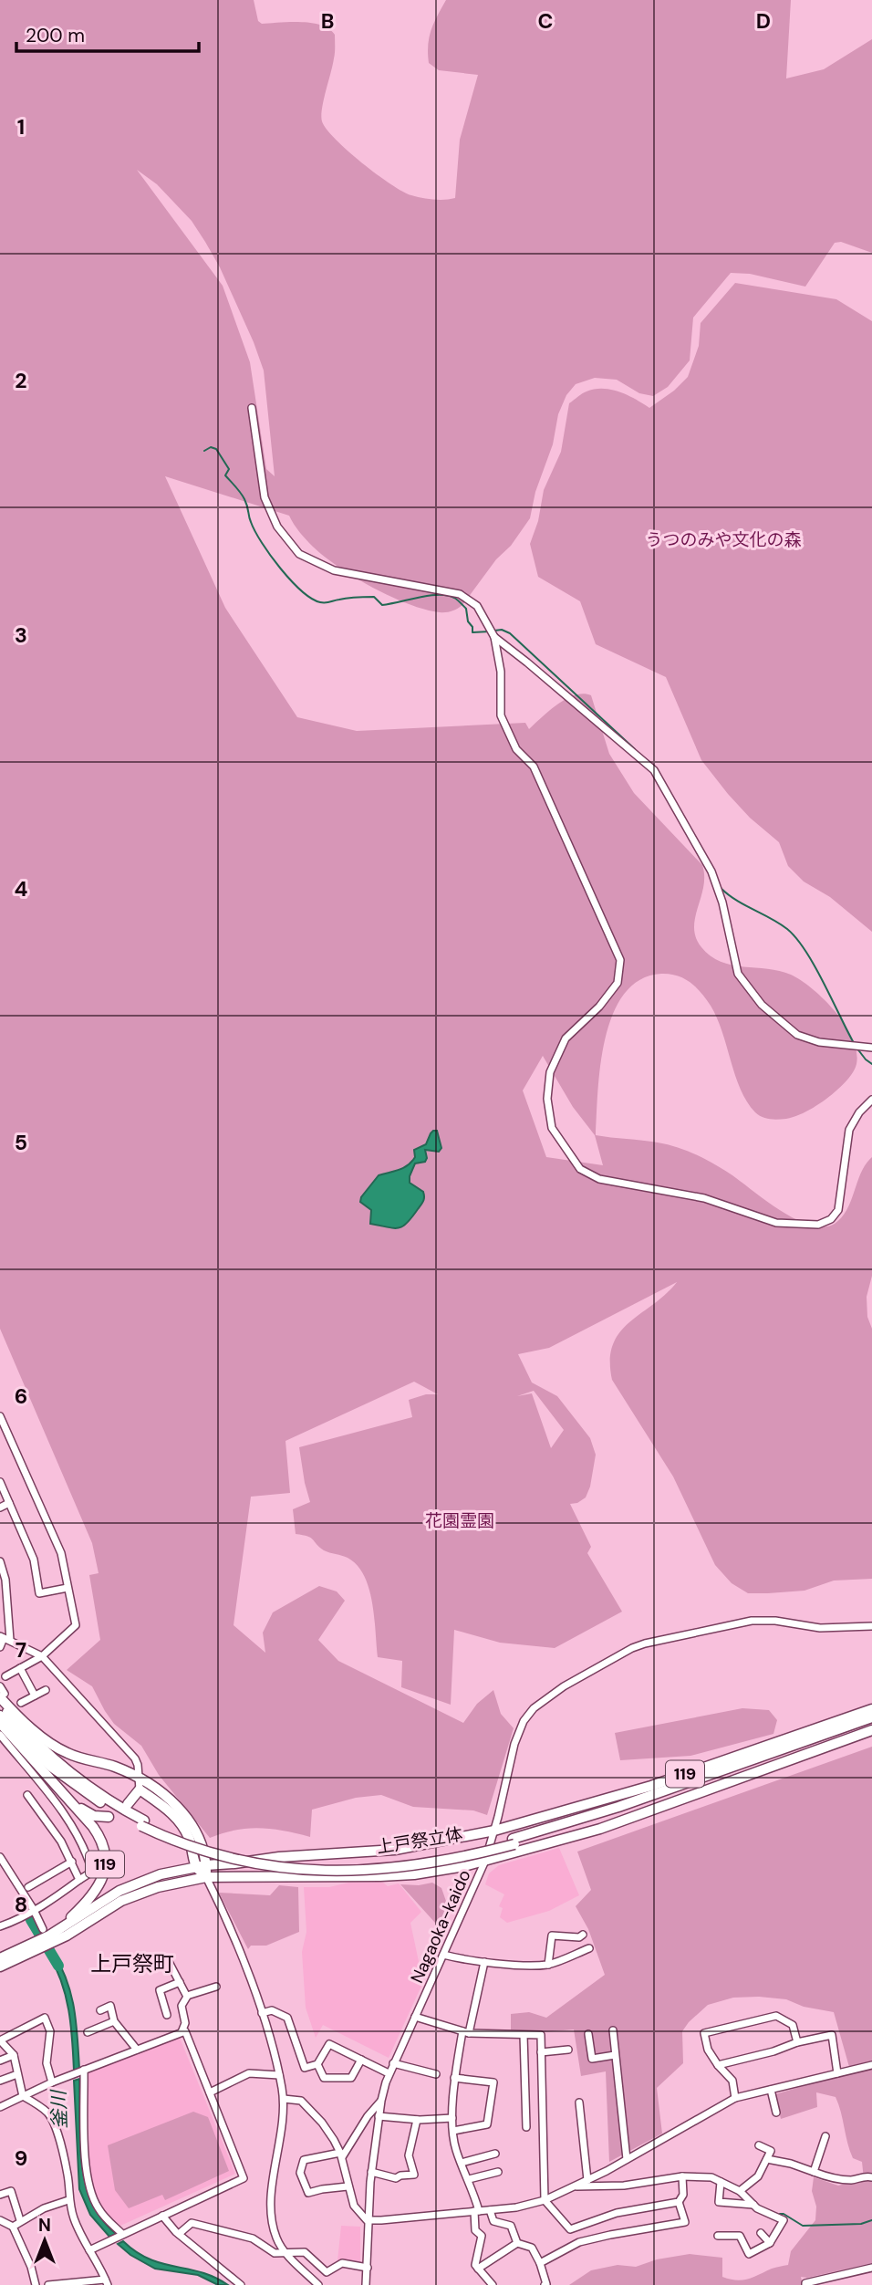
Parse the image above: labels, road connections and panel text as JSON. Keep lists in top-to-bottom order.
{
  "streets": {
    "highway": ["119", "上戸祭立体"],
    "street": ["Nagaoka-kaido"]
  },
  "crossings": [
    ["119", "上戸祭立体"],
    ["119", "Nagaoka-kaido"]
  ],
  "districts": ["上戸祭町"],
  "water": ["釜川"],
  "parks": ["うつのみや文化の森", "花園霊園"],
  "scale_bar": "200 m",
  "north": "top",
  "grid": {
    "columns": ["B", "C", "D"],
    "rows": [
      "1",
      "2",
      "3",
      "4",
      "5",
      "6",
      "7",
      "8",
      "9"
    ]
  }
}
